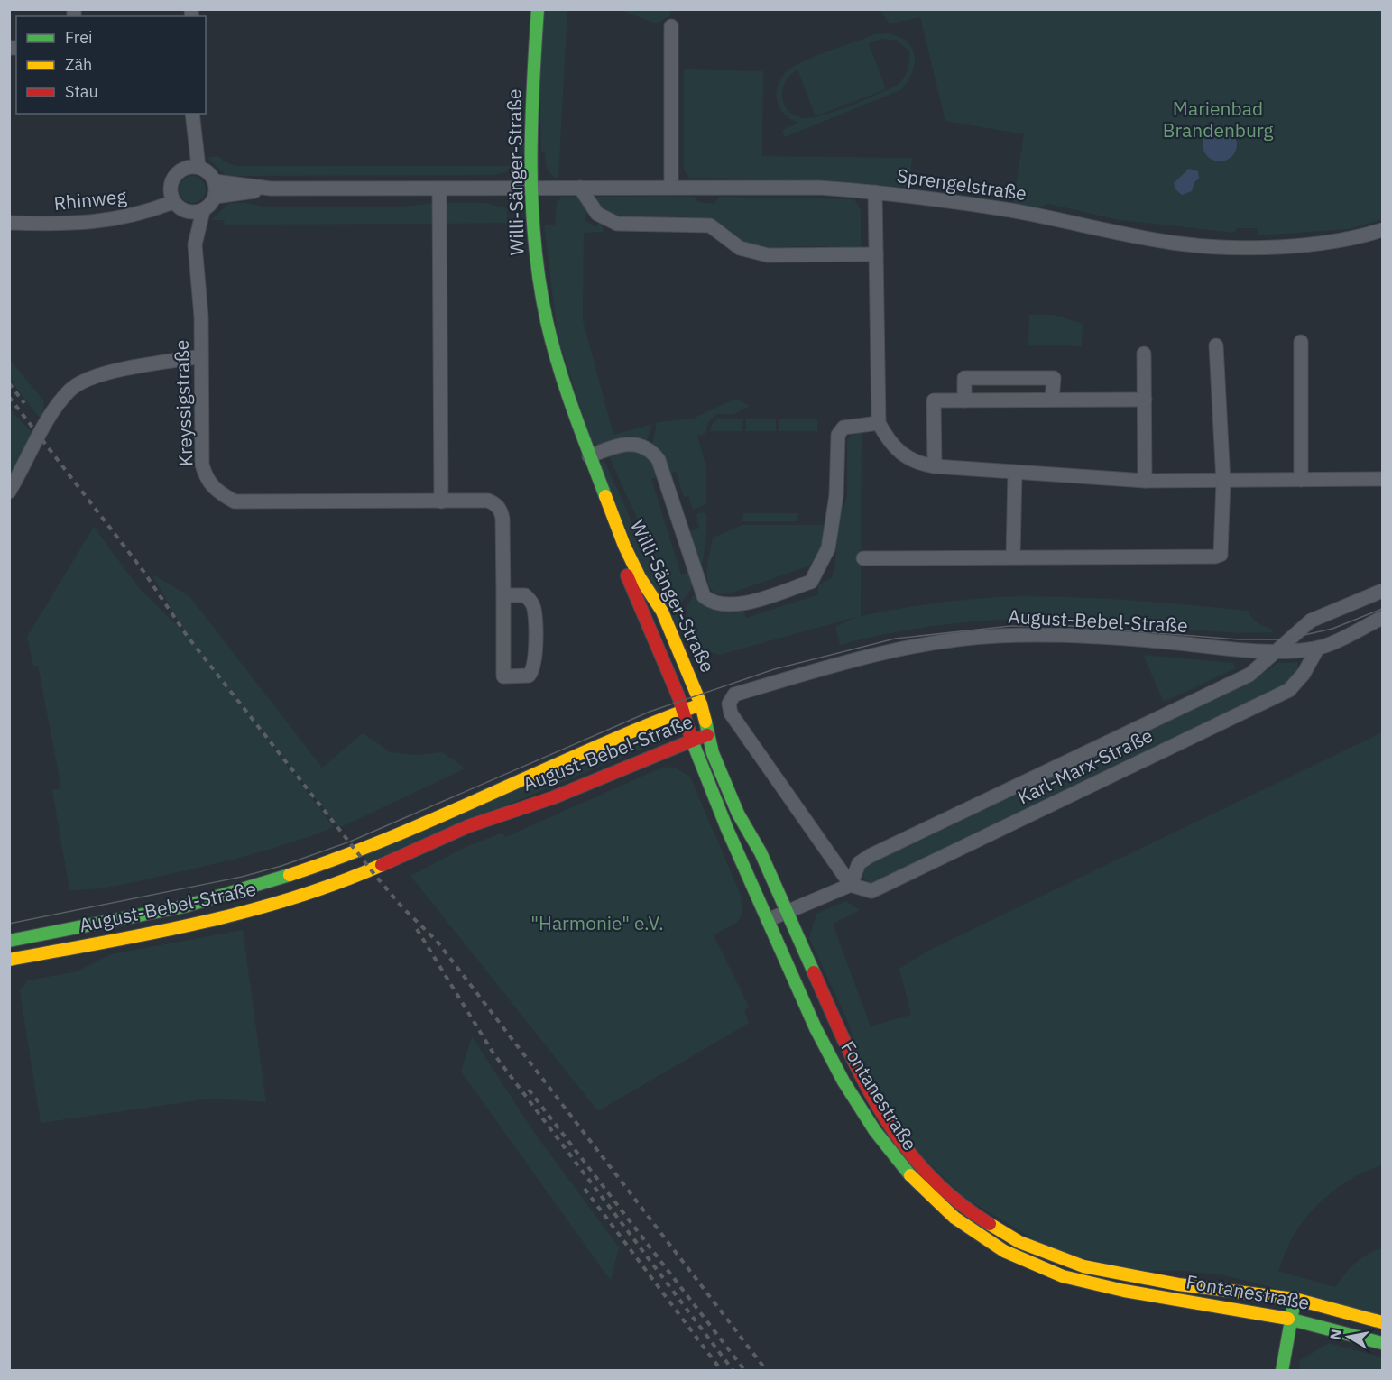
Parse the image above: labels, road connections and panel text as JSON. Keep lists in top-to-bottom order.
{
  "streets": {
    "main road": ["Willi-Sänger-Straße", "August-Bebel-Straße", "Fontanestraße"],
    "street": [
      "Sprengelstraße",
      "Rhinweg",
      "Kreyssigstraße",
      "Karl-Marx-Straße"
    ]
  },
  "crossings": [
    ["Willi-Sänger-Straße", "Sprengelstraße"],
    ["Willi-Sänger-Straße", "August-Bebel-Straße"],
    ["Willi-Sänger-Straße", "Fontanestraße"],
    ["Rhinweg", "Kreyssigstraße"],
    ["August-Bebel-Straße", "Karl-Marx-Straße"],
    ["August-Bebel-Straße", "Fontanestraße"]
  ],
  "parks": ["Marienbad Brandenburg", "\"Harmonie\" e.V."],
  "legend": ["Frei", "Zäh", "Stau"],
  "north": "left"
}
